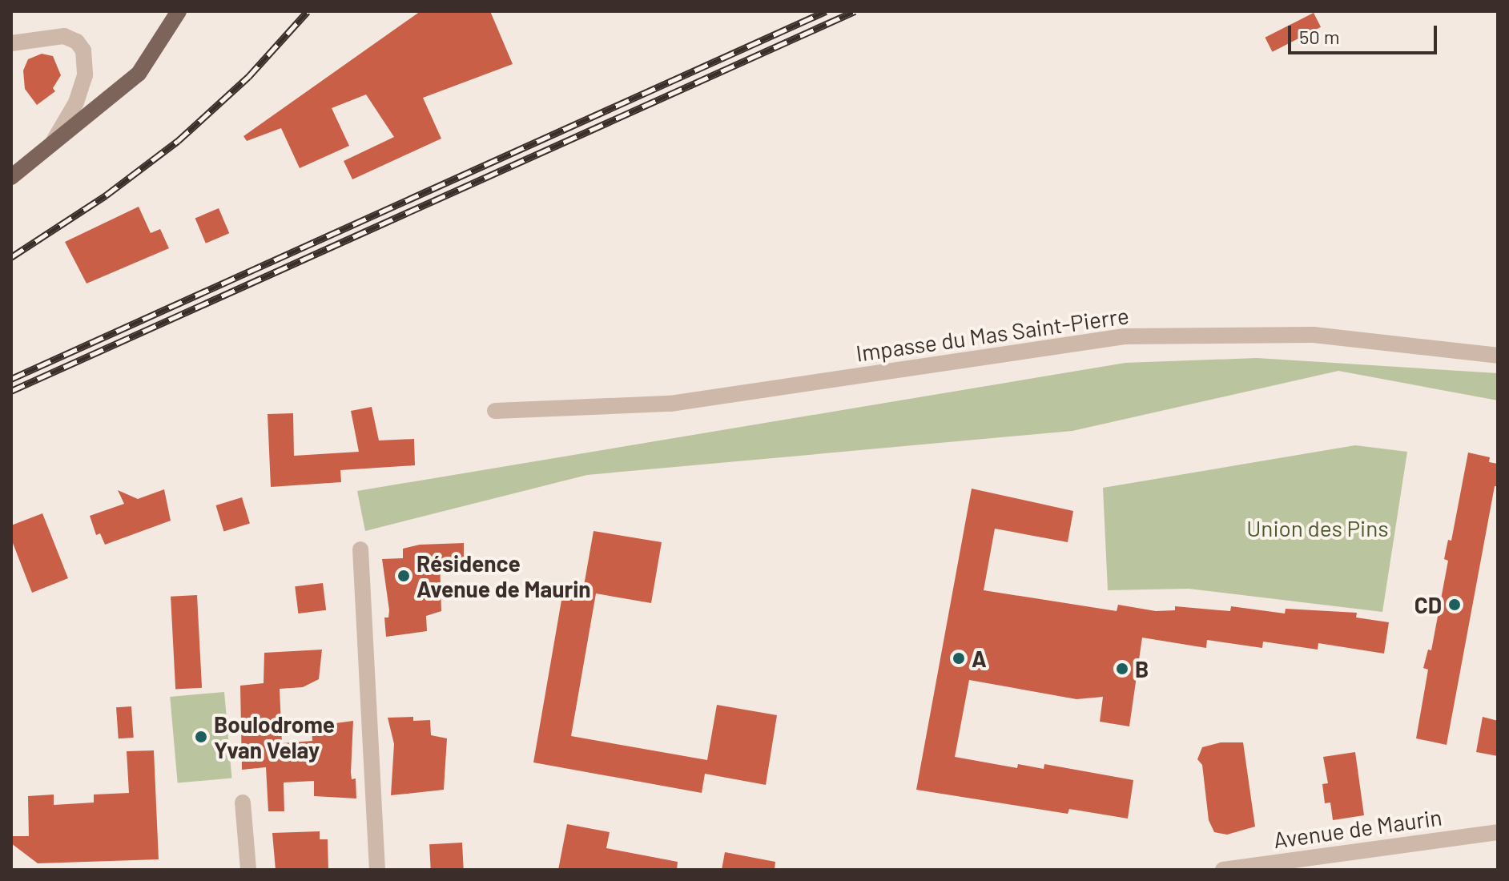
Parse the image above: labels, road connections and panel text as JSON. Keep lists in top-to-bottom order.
{
  "streets": {
    "street": ["Impasse du Mas Saint-Pierre", "Avenue de Maurin"]
  },
  "parks": ["Union des Pins"],
  "places": [
    "Résidence Avenue de Maurin",
    "CD",
    "A",
    "B",
    "Boulodrome Yvan Velay"
  ],
  "scale_bar": "50 m"
}
